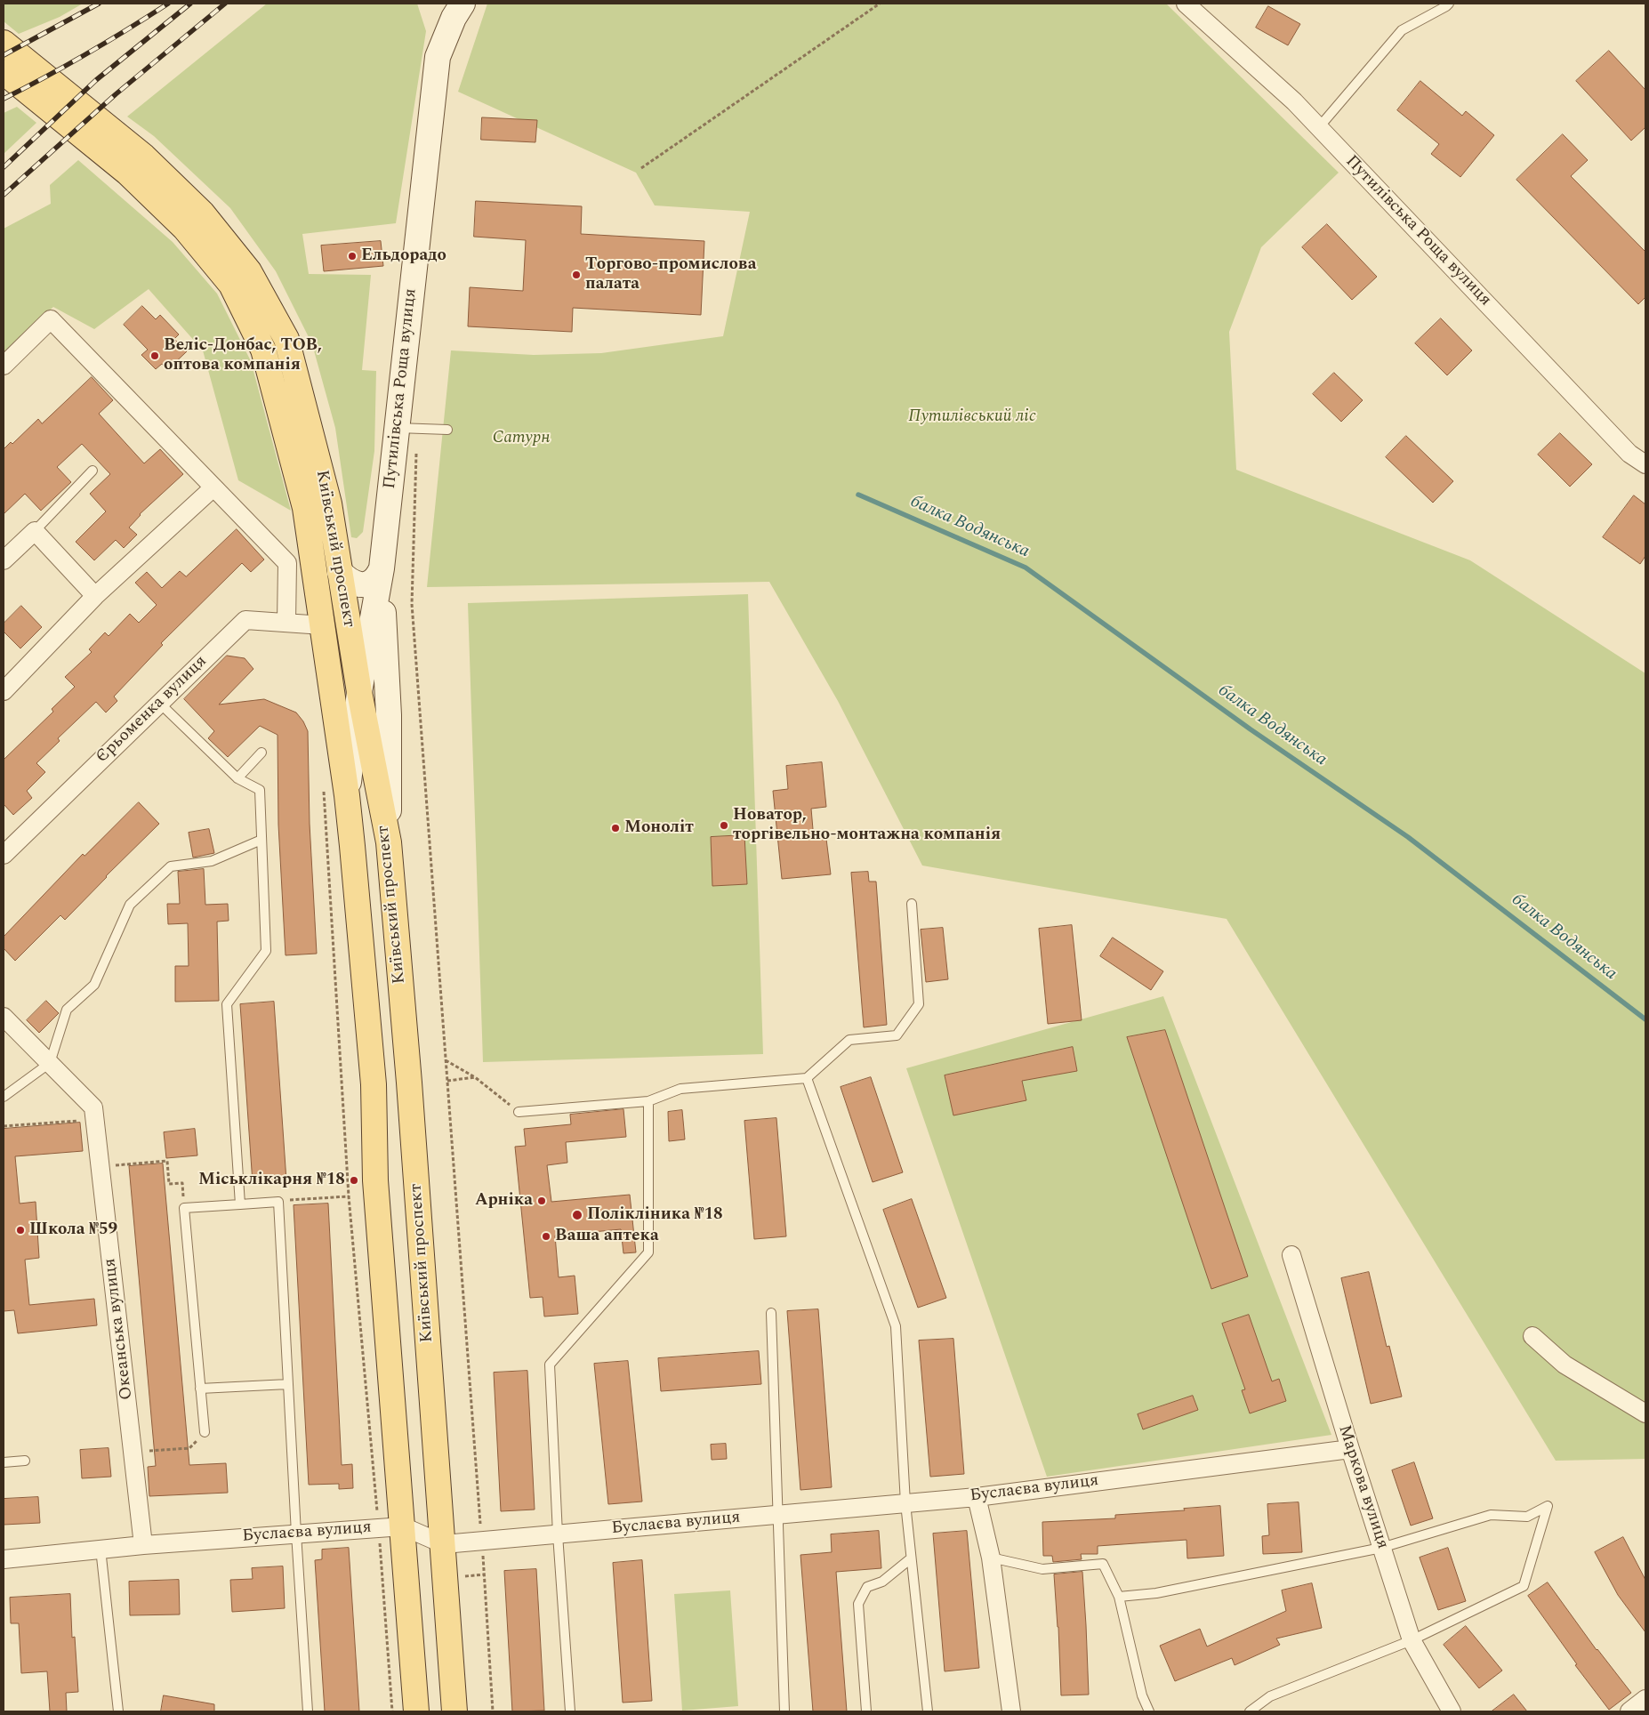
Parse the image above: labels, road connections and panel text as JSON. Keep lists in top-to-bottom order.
{
  "streets": {
    "main road": ["Київський проспект"],
    "street": [
      "Путилівська Роща вулиця",
      "Єрьоменка вулиця",
      "Океанська вулиця",
      "Маркова вулиця",
      "Буслаєва вулиця"
    ]
  },
  "crossings": [
    ["Київський проспект", "Єрьоменка вулиця"],
    ["Київський проспект", "Буслаєва вулиця"],
    ["Океанська вулиця", "Буслаєва вулиця"],
    ["Маркова вулиця", "Буслаєва вулиця"]
  ],
  "water": ["балка Водянська"],
  "parks": ["Путилівський ліс", "Сатурн"],
  "places": [
    "Ельдорадо",
    "Торгово-промислова палата",
    "Веліс-Донбас, ТОВ, оптова компанія",
    "Новатор, торгівельно-монтажна компанія",
    "Моноліт",
    "Міськлікарня №18",
    "Арніка",
    "Полікліника №18",
    "Школа №59",
    "Ваша аптека"
  ]
}
